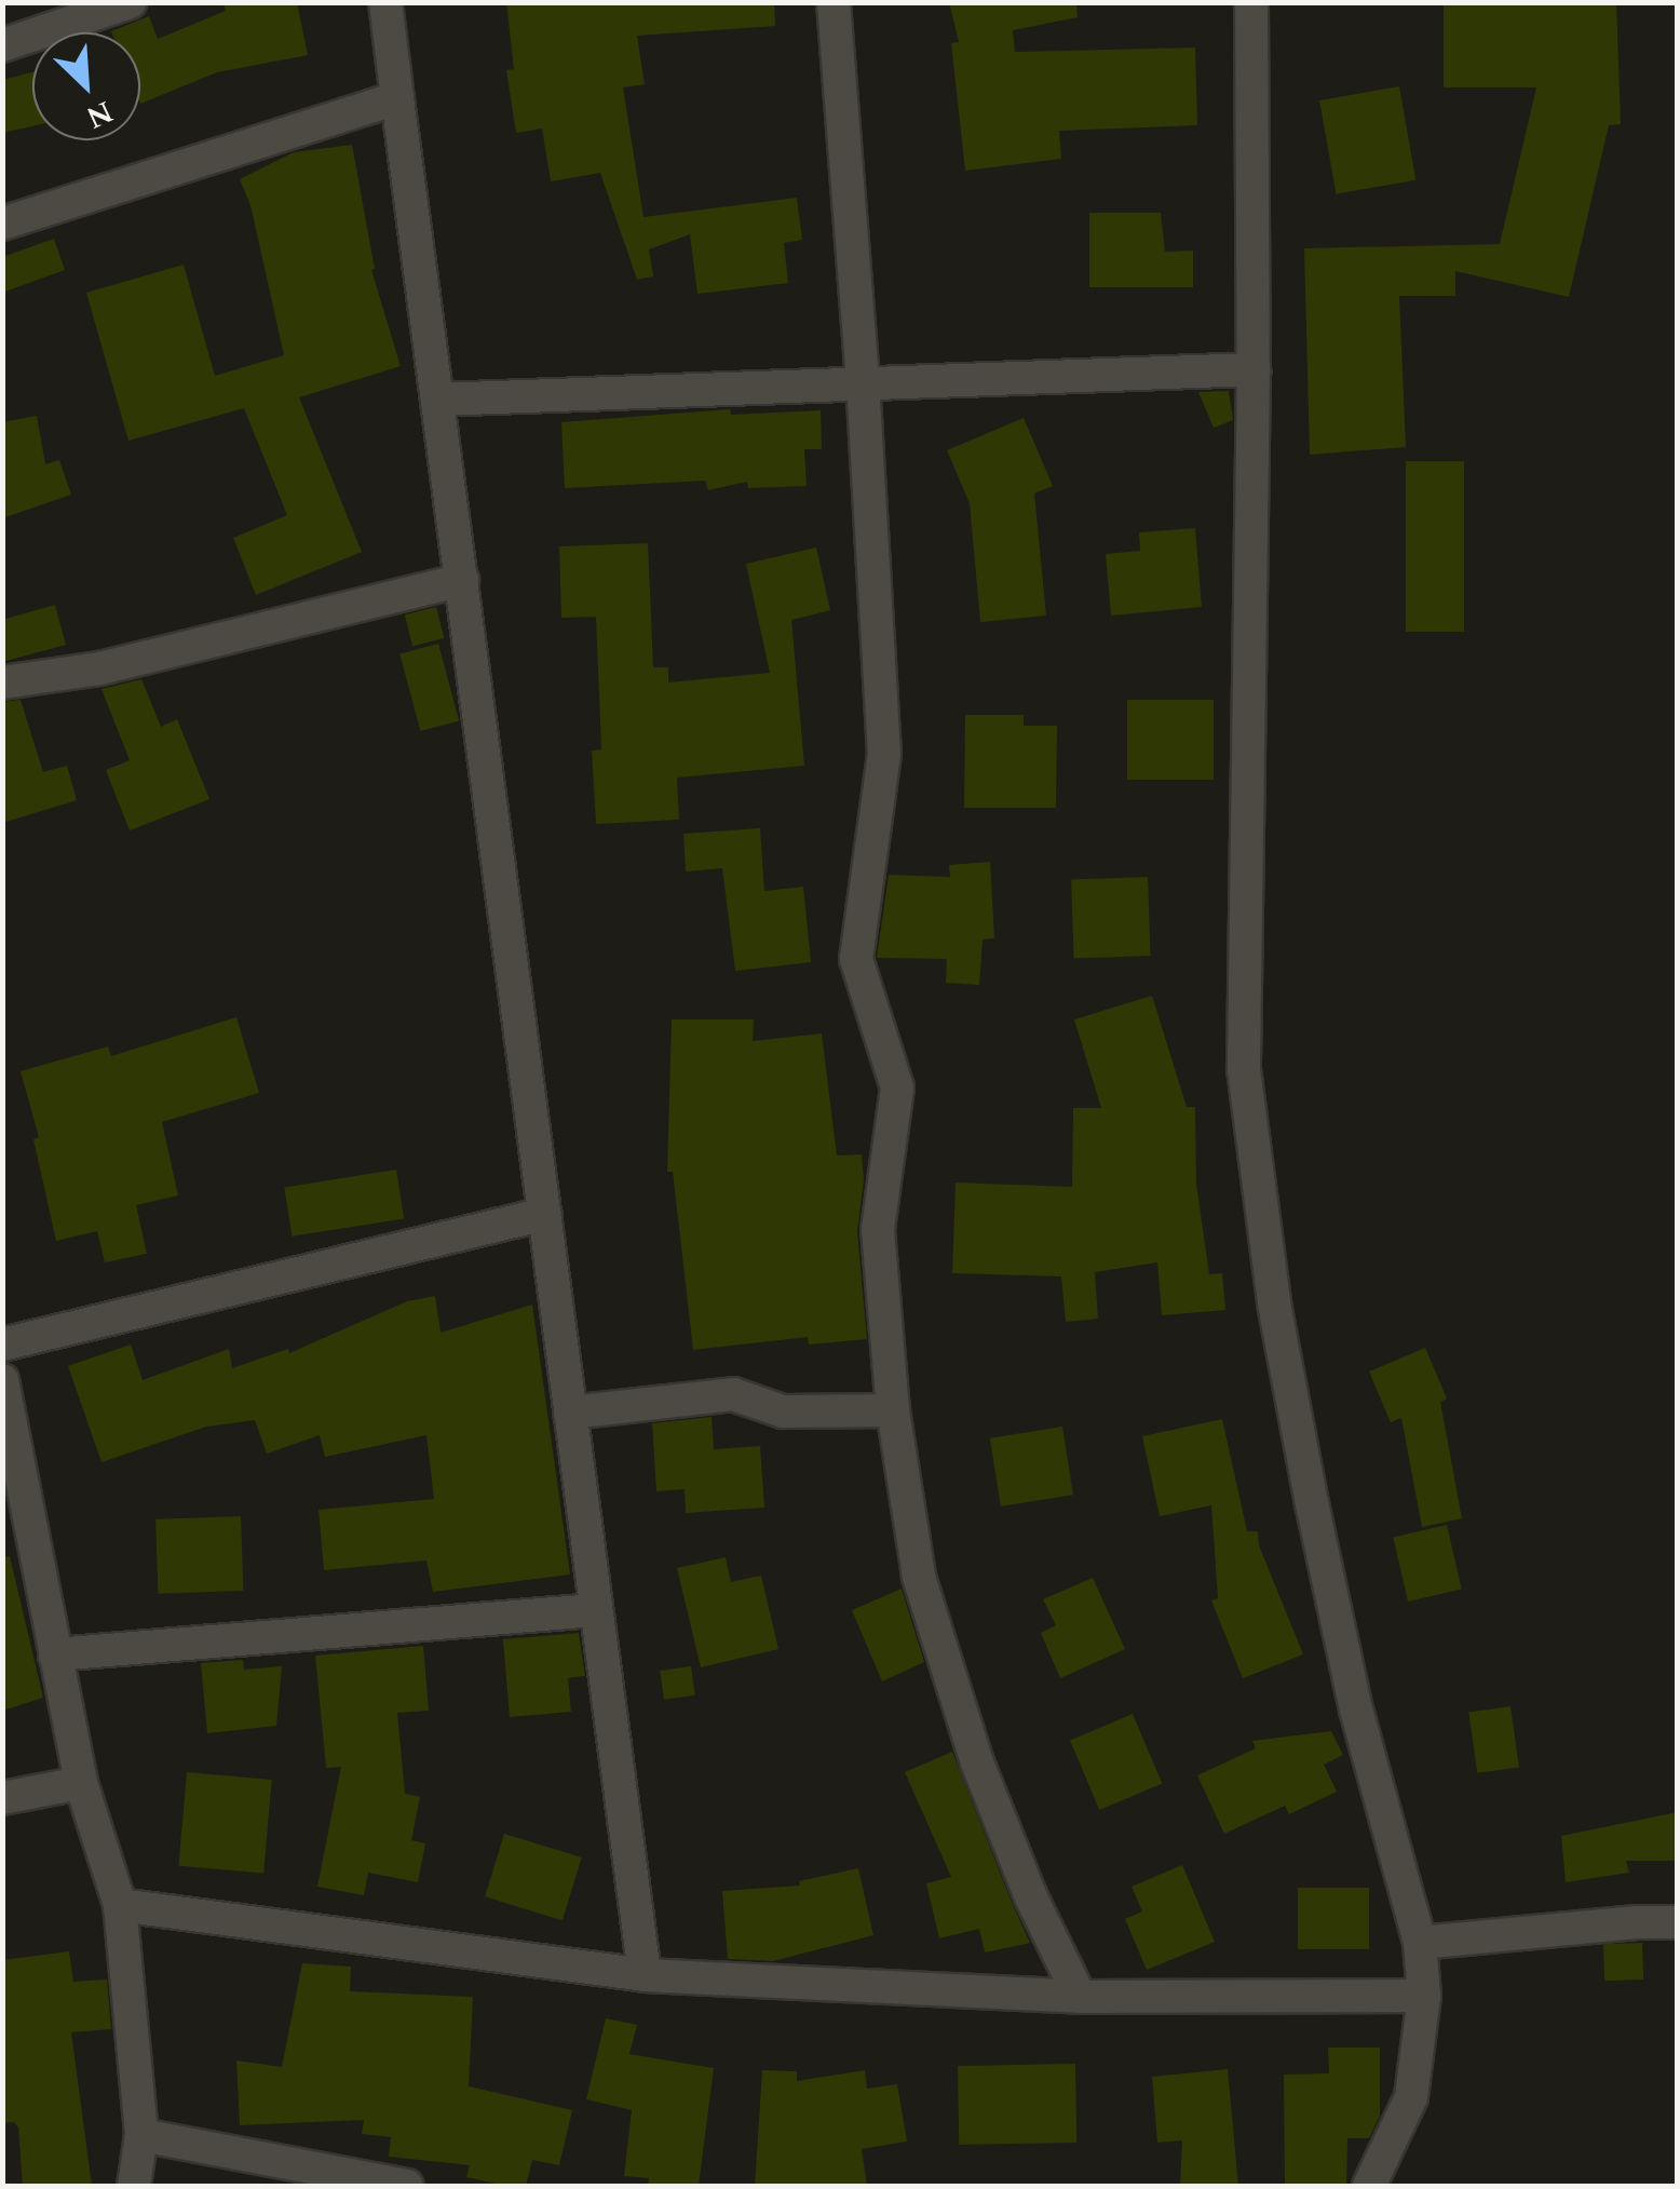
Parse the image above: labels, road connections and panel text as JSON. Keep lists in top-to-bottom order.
{
  "north": "bottom right"
}
